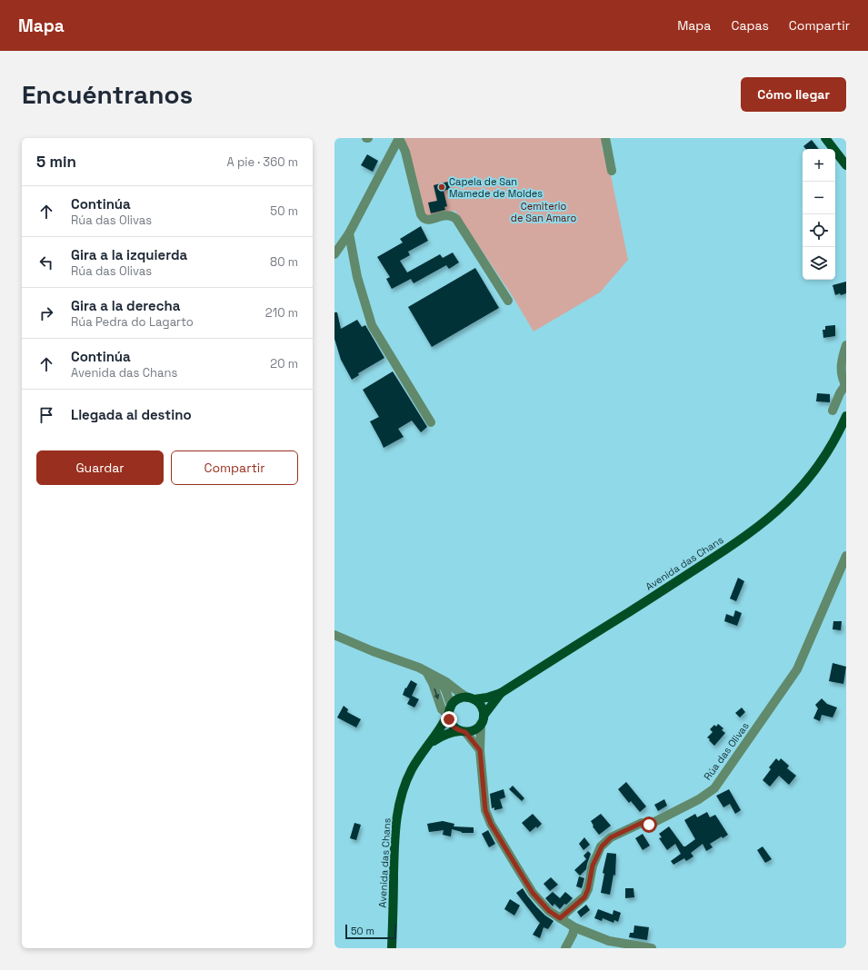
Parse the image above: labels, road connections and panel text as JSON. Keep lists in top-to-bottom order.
{
  "streets": {
    "main road": ["Avenida das Chans"],
    "street": ["Rúa das Olivas"]
  },
  "parks": ["Cemiterio de San Amaro"],
  "places": ["Capela de San Mamede de Moldes"],
  "scale_bar": "50 m",
  "page": {
    "header": "Mapa",
    "nav": ["Mapa", "Capas", "Compartir"],
    "buttons": [
      "Cómo llegar",
      ["Guardar", "Compartir"]
    ],
    "title": "Encuéntranos",
    "heading": ["5 min", "A pie · 360 m"],
    "map_buttons": ["+", "−"],
    "list": [
      ["Continúa", "Rúa das Olivas", "50 m"],
      ["Gira a la izquierda", "Rúa das Olivas", "80 m"],
      ["Gira a la derecha", "Rúa Pedra do Lagarto", "210 m"],
      ["Continúa", "Avenida das Chans", "20 m"],
      "Llegada al destino"
    ],
    "scale": "50 m"
  }
}
